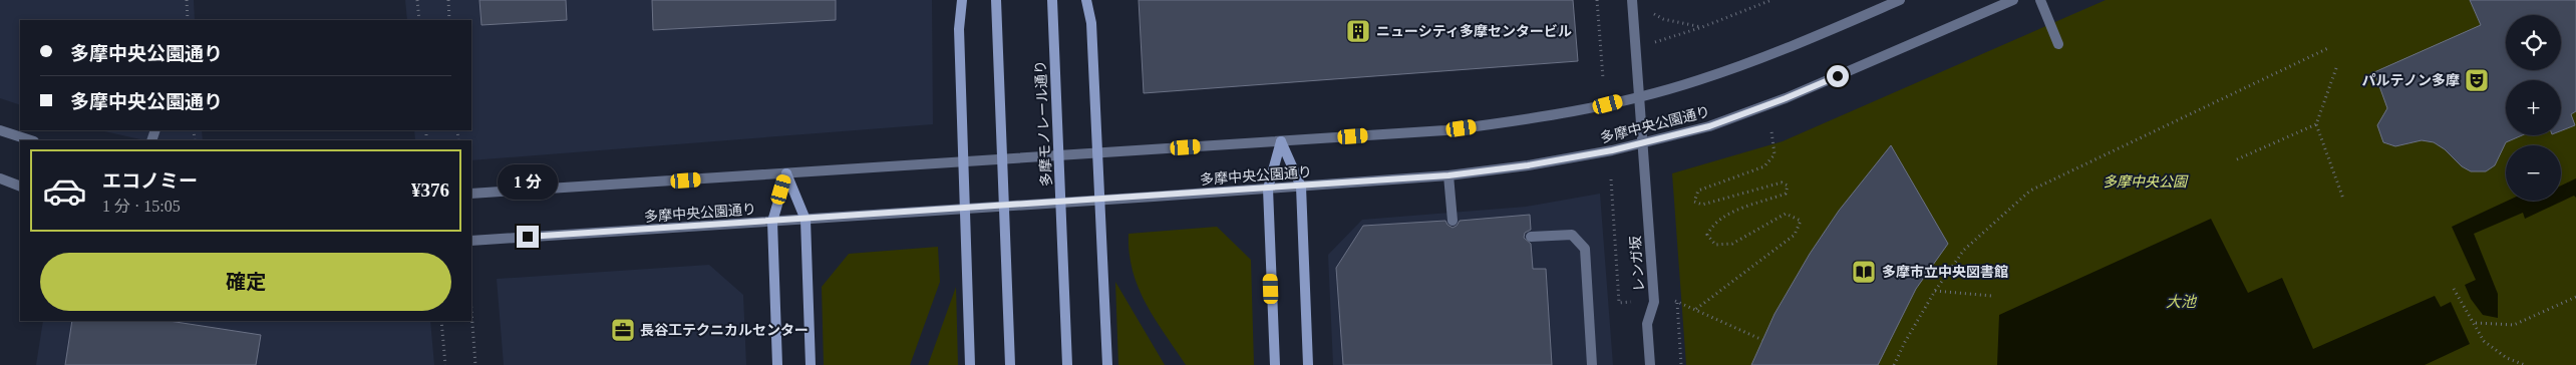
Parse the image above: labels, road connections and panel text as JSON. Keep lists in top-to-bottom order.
{
  "streets": {
    "main road": ["多摩モノレール通り"],
    "street": ["多摩中央公園通り", "レンガ坂"]
  },
  "water": ["大池"],
  "parks": ["多摩中央公園"],
  "places": {
    "building": ["ニューシティ多摩センタービル"],
    "theatre": ["パルテノン多摩"],
    "library": ["多摩市立中央図書館"],
    "office": ["長谷工テクニカルセンター"]
  },
  "page": {
    "map_buttons": ["+", "−"],
    "banner": ["多摩中央公園通り", "多摩中央公園通り"],
    "list": [
      {
        "name": "エコノミー",
        "note": "1 分 · 15:05",
        "value": "¥376"
      }
    ],
    "bubble": "1 分",
    "buttons": "確定"
  }
}
